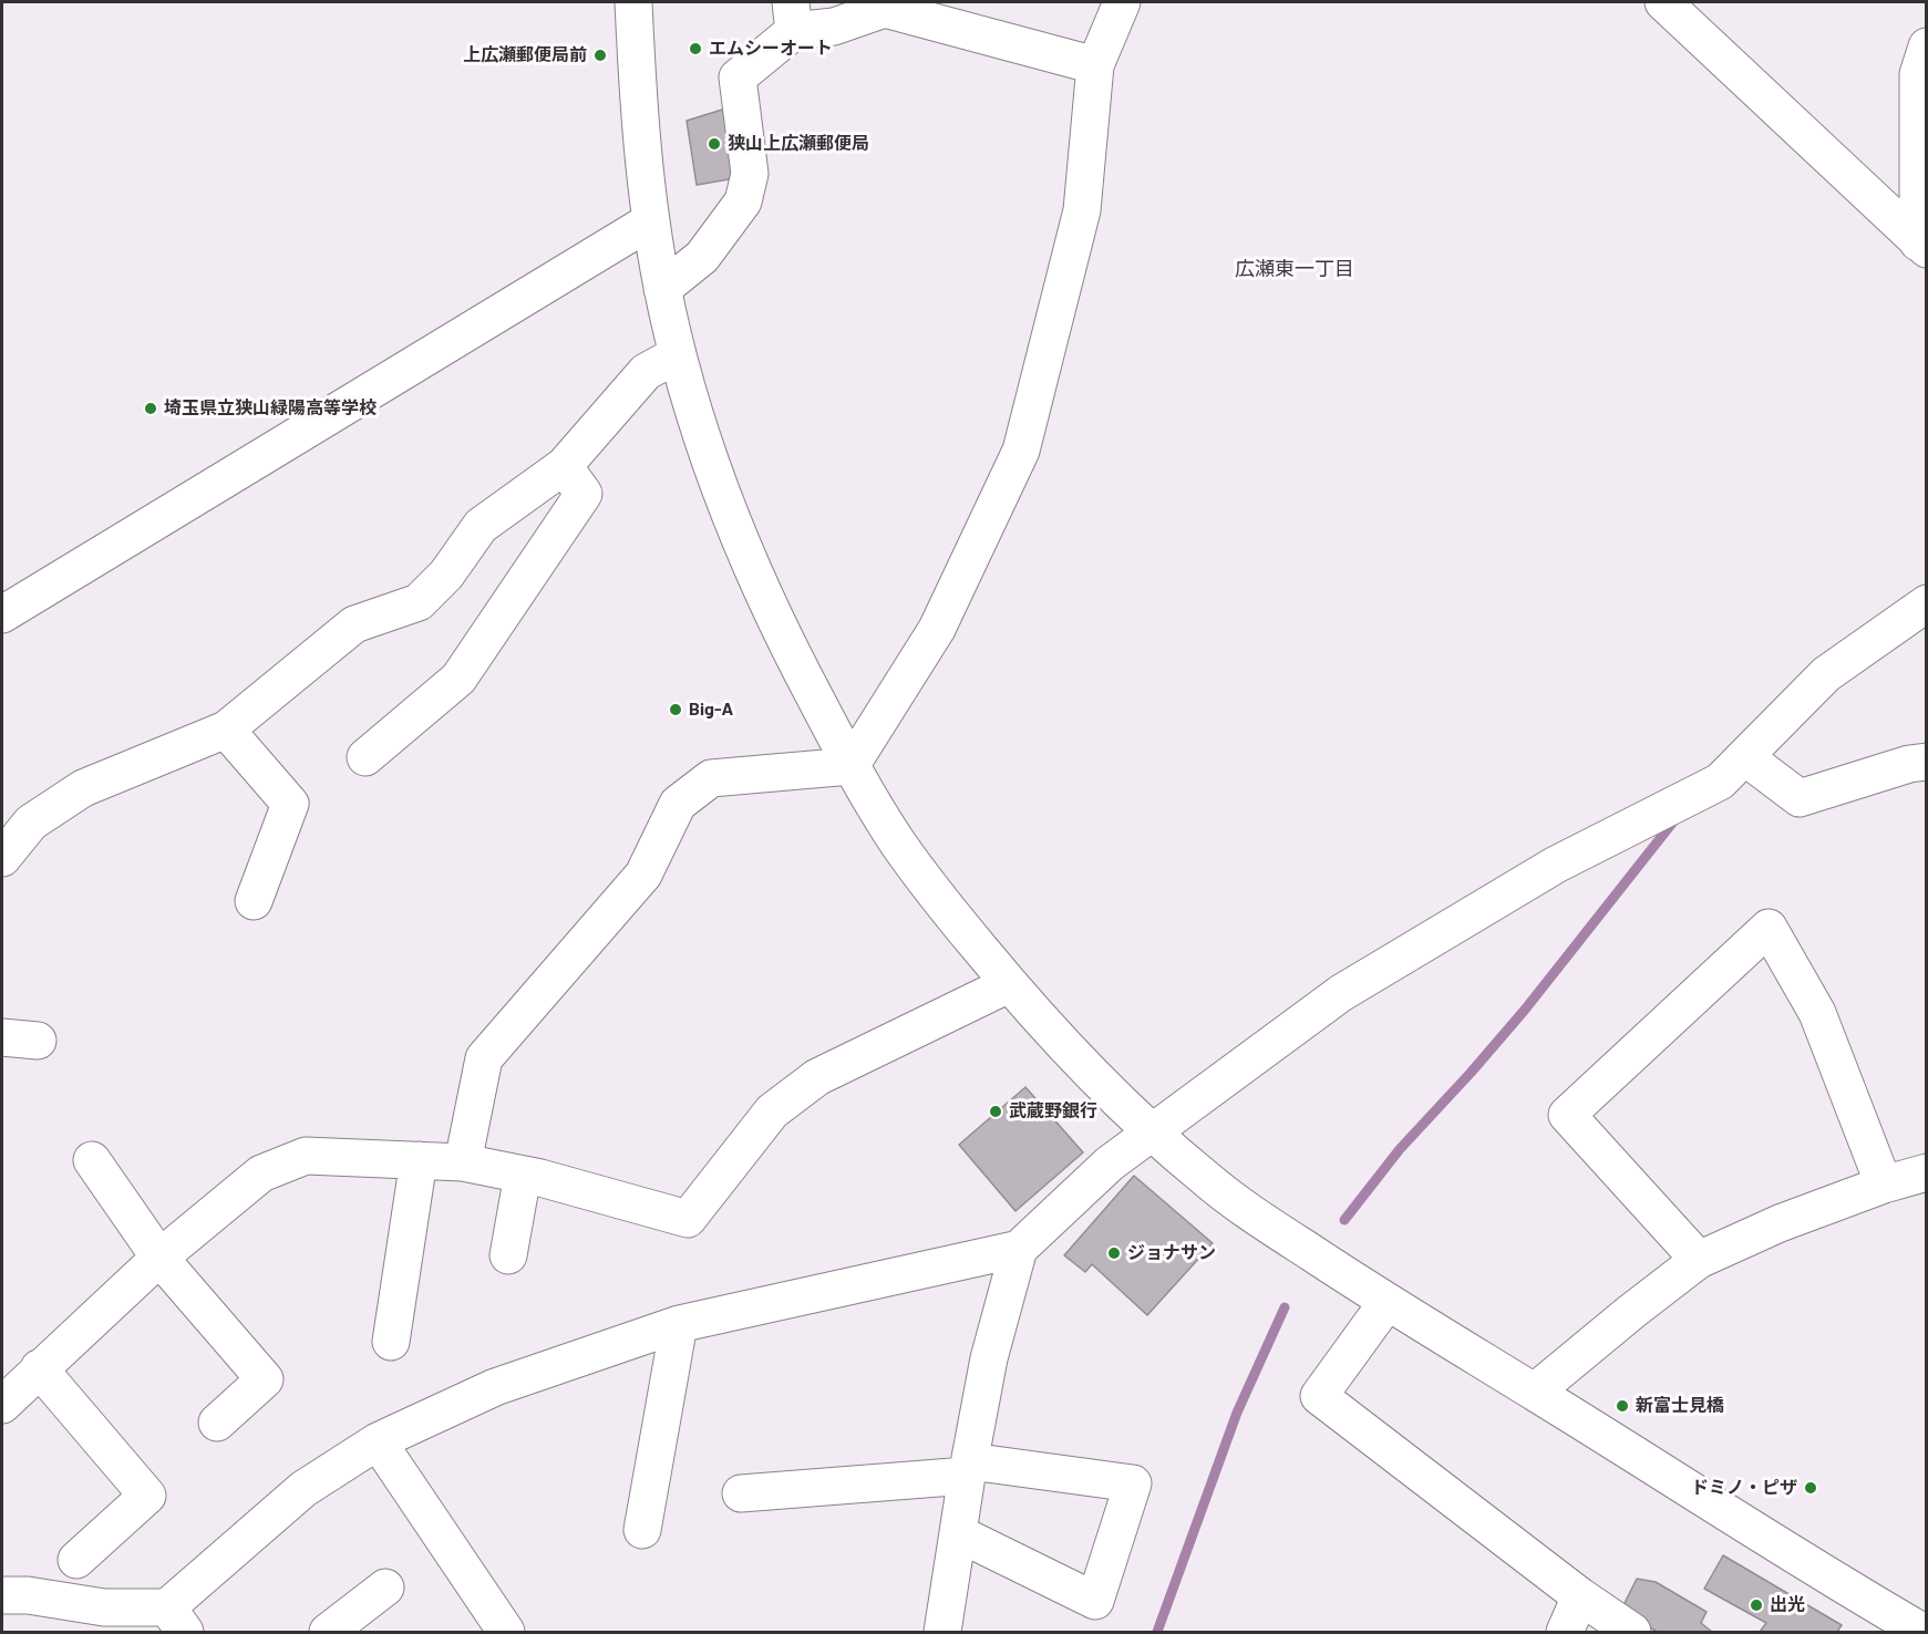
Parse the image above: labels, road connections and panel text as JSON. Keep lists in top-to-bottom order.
{
  "districts": ["広瀬東一丁目"],
  "places": [
    "エムシーオート",
    "上広瀬郵便局前",
    "狭山上広瀬郵便局",
    "埼玉県立狭山緑陽高等学校",
    "Big-A",
    "武蔵野銀行",
    "ジョナサン",
    "新富士見橋",
    "ドミノ・ピザ",
    "出光"
  ]
}
